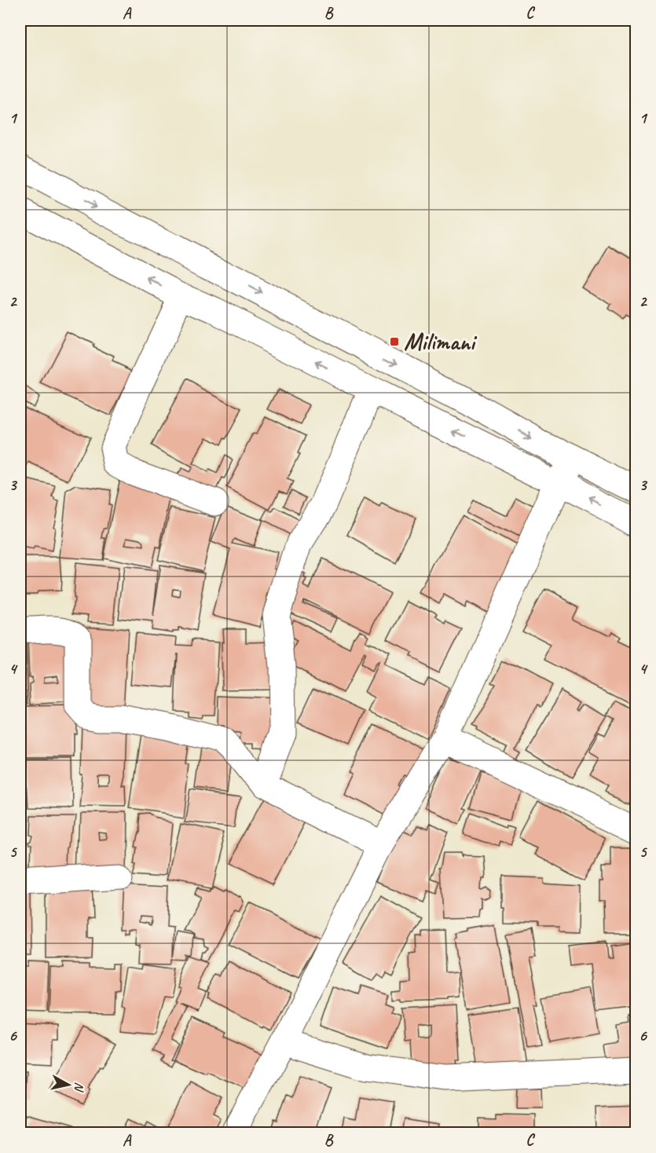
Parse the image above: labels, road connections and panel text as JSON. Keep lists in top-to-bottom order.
{
  "places": {
    "transit": ["Milimani"]
  },
  "north": "right",
  "grid": {
    "columns": ["A", "B", "C"],
    "rows": [
      "1",
      "2",
      "3",
      "4",
      "5",
      "6"
    ]
  }
}
